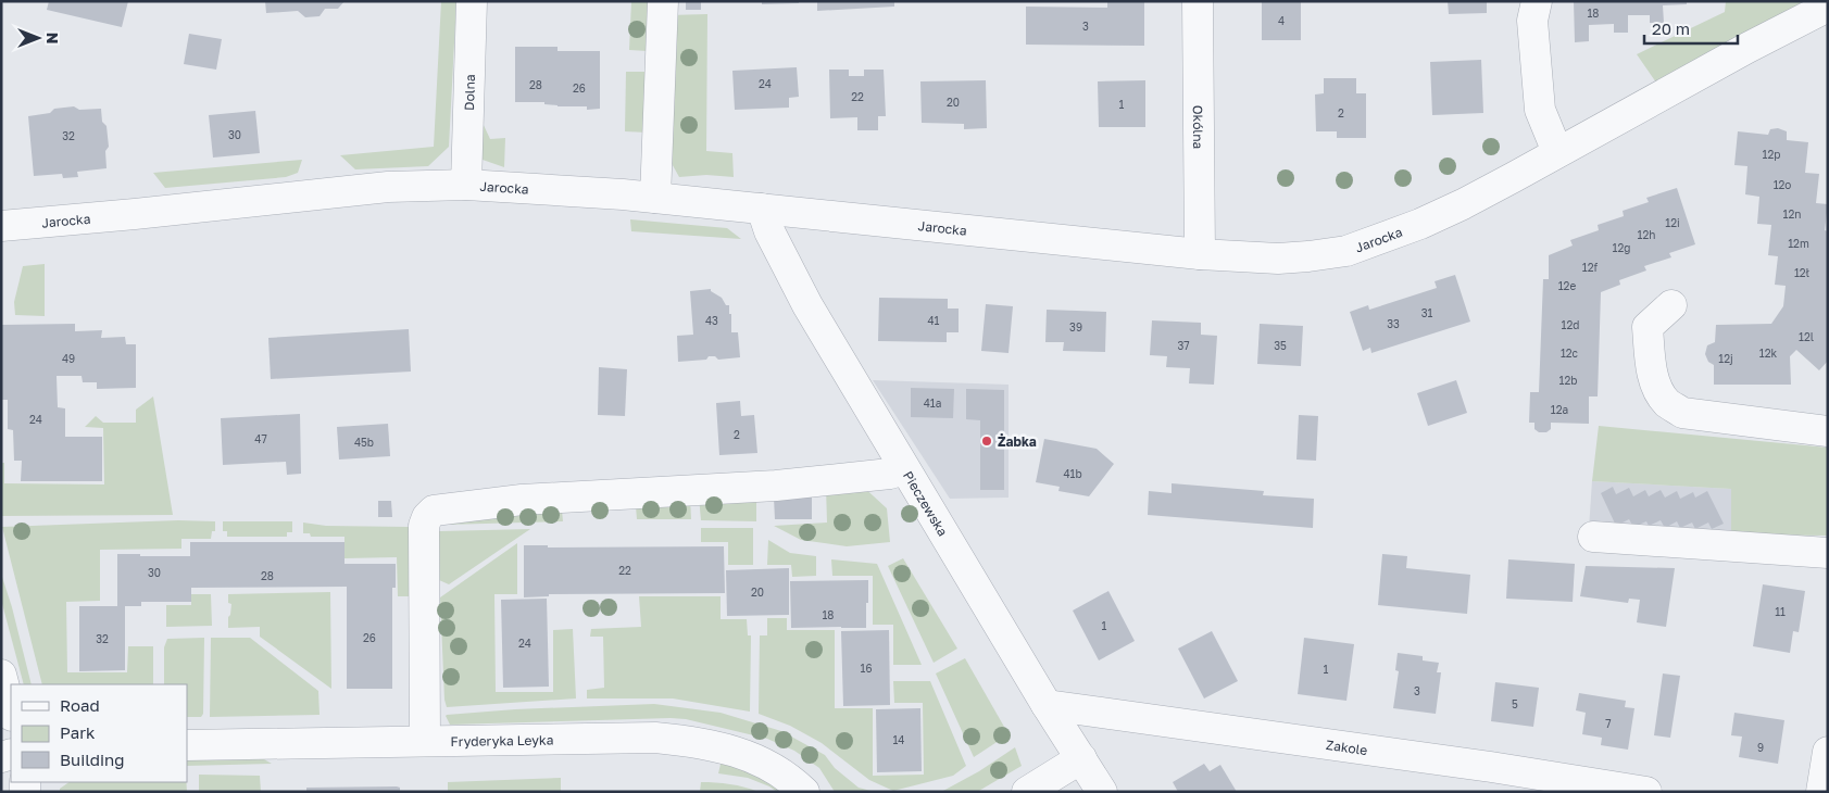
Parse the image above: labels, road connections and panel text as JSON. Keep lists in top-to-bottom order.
{
  "streets": {
    "street": [
      "Dolna",
      "Okólna",
      "Jarocka",
      "Pieczewska",
      "Fryderyka Leyka",
      "Zakole"
    ]
  },
  "crossings": [
    ["Dolna", "Jarocka"],
    ["Okólna", "Jarocka"],
    ["Jarocka", "Pieczewska"],
    ["Pieczewska", "Zakole"]
  ],
  "places": ["Żabka"],
  "house_numbers": [
    "18",
    "4",
    "3",
    "24",
    "28",
    "26",
    "22",
    "20",
    "1",
    "2",
    "30",
    "32",
    "12p",
    "12o",
    "12n",
    "12i",
    "12h",
    "12m",
    "12g",
    "12f",
    "12ł",
    "12e",
    "31",
    "43",
    "41",
    "33",
    "12d",
    "39",
    "12l",
    "37",
    "35",
    "12c",
    "12k",
    "49",
    "12j",
    "12b",
    "41a",
    "12a",
    "24",
    "2",
    "47",
    "45b",
    "41b",
    "22",
    "30",
    "28",
    "20",
    "11",
    "18",
    "1",
    "26",
    "32",
    "24",
    "16",
    "1",
    "3",
    "5",
    "7",
    "14",
    "9"
  ],
  "legend": ["Road", "Park", "Building"],
  "scale_bar": "20 m",
  "north": "right"
}
